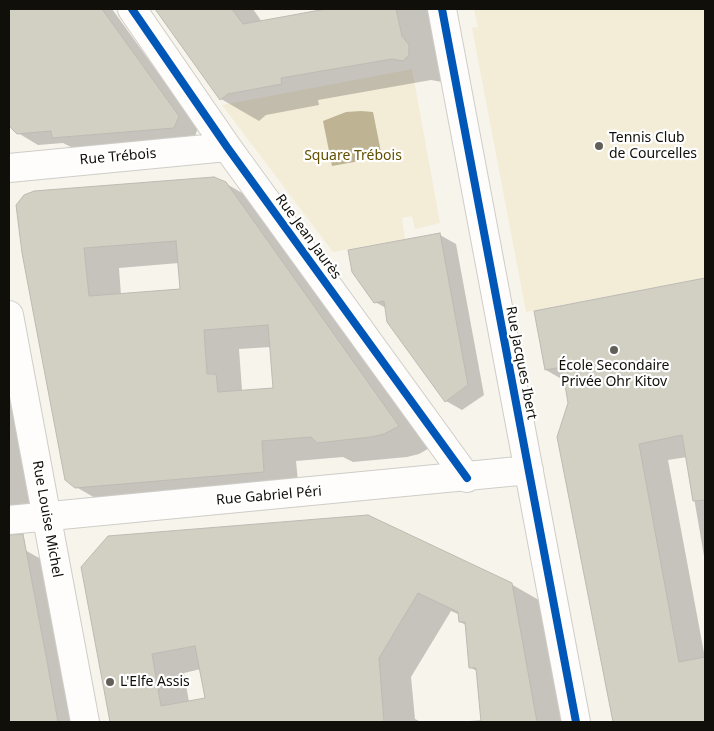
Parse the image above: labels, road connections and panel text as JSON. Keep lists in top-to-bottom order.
{
  "streets": {
    "street": [
      "Rue Trébois",
      "Rue Jean Jaurès",
      "Rue Jacques Ibert",
      "Rue Gabriel Péri",
      "Rue Louise Michel"
    ]
  },
  "crossings": [
    ["Rue Trébois", "Rue Jean Jaurès"],
    ["Rue Jean Jaurès", "Rue Gabriel Péri"],
    ["Rue Jacques Ibert", "Rue Gabriel Péri"],
    ["Rue Gabriel Péri", "Rue Louise Michel"]
  ],
  "parks": ["Square Trébois"],
  "places": ["Tennis Club de Courcelles", "École Secondaire Privée Ohr Kitov", "L'Elfe Assis"]
}
